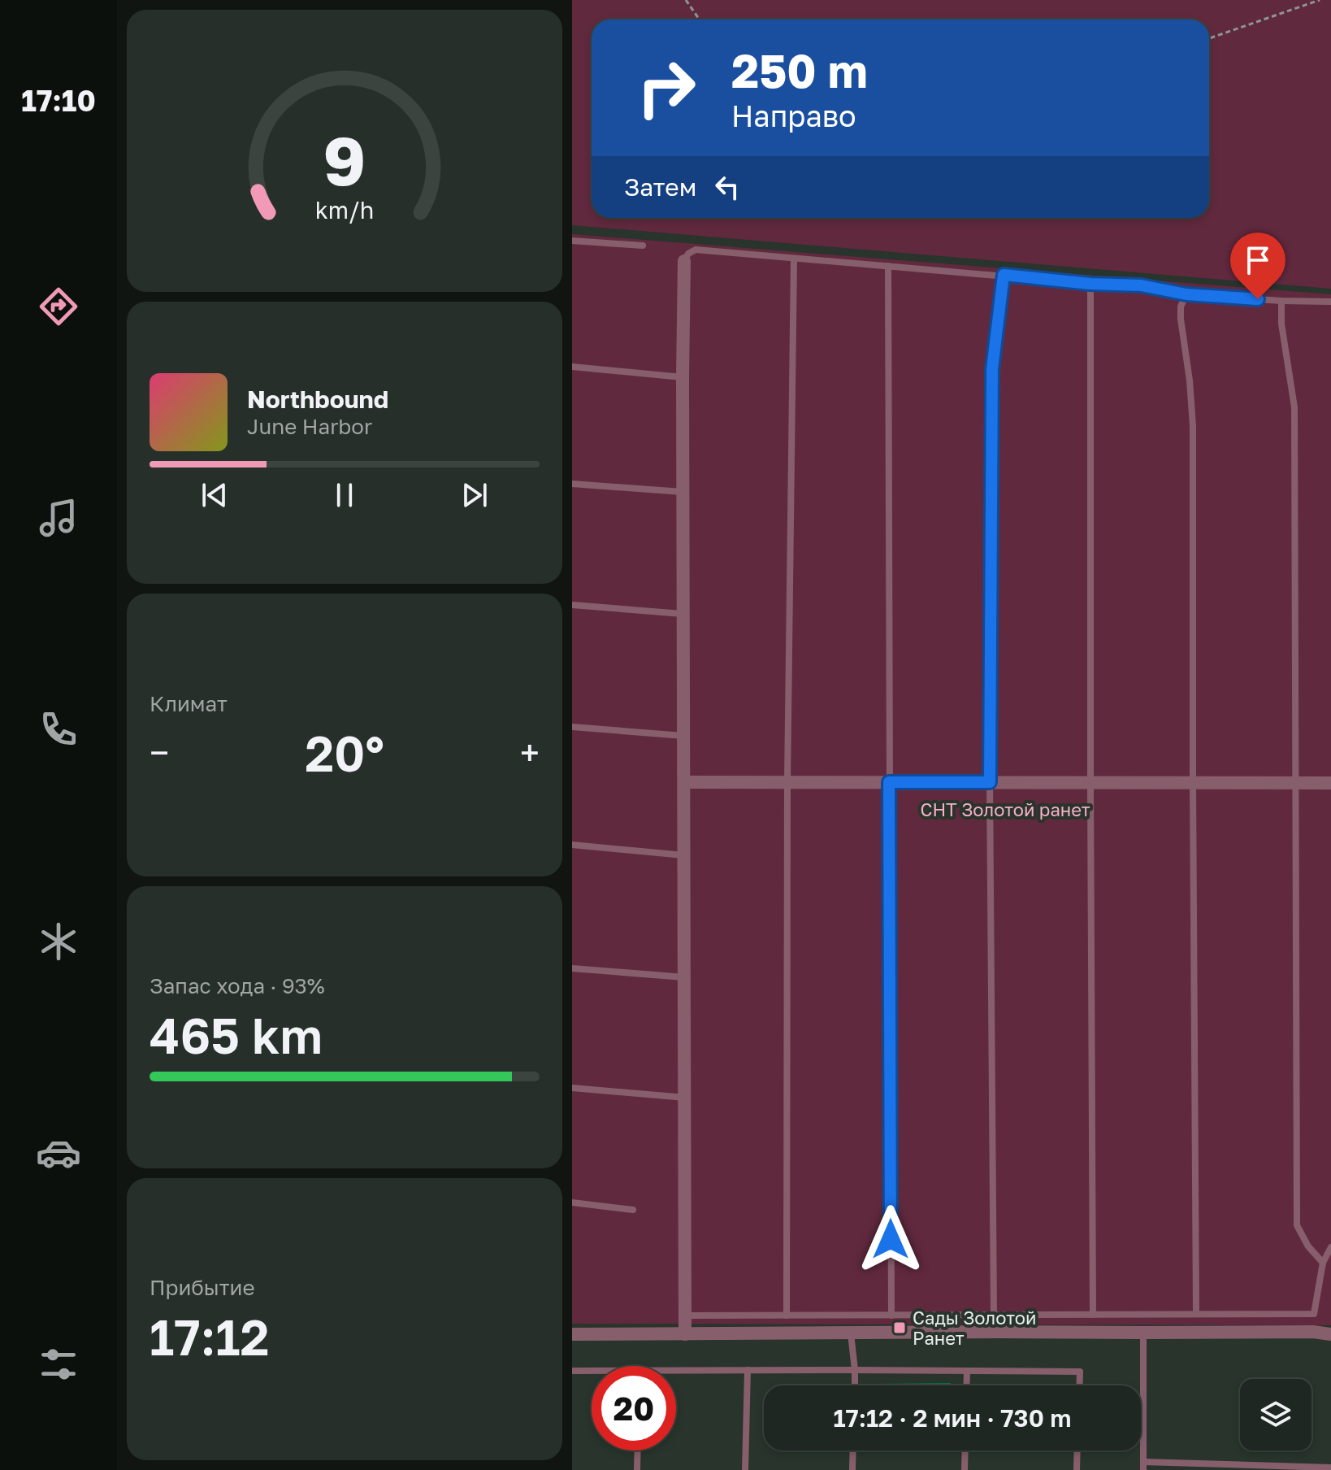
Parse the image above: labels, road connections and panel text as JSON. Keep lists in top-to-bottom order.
{
  "parks": ["СНТ Золотой ранет"],
  "places": {
    "transit": ["Сады Золотой Ранет"]
  },
  "page": {
    "tabs": "17:10",
    "turn": ["250 m", "Направо"],
    "then": "Затем",
    "song": ["Northbound", "June Harbor"],
    "tile": [
      "Климат",
      ["Запас хода · 93%", "465 km"],
      ["Прибытие", "17:12"]
    ],
    "heat": ["−", "20°", "+"],
    "limit": "20",
    "trip": "17:12 · 2 мин · 730 m",
    "gauge": ["9", "km/h"]
  }
}
